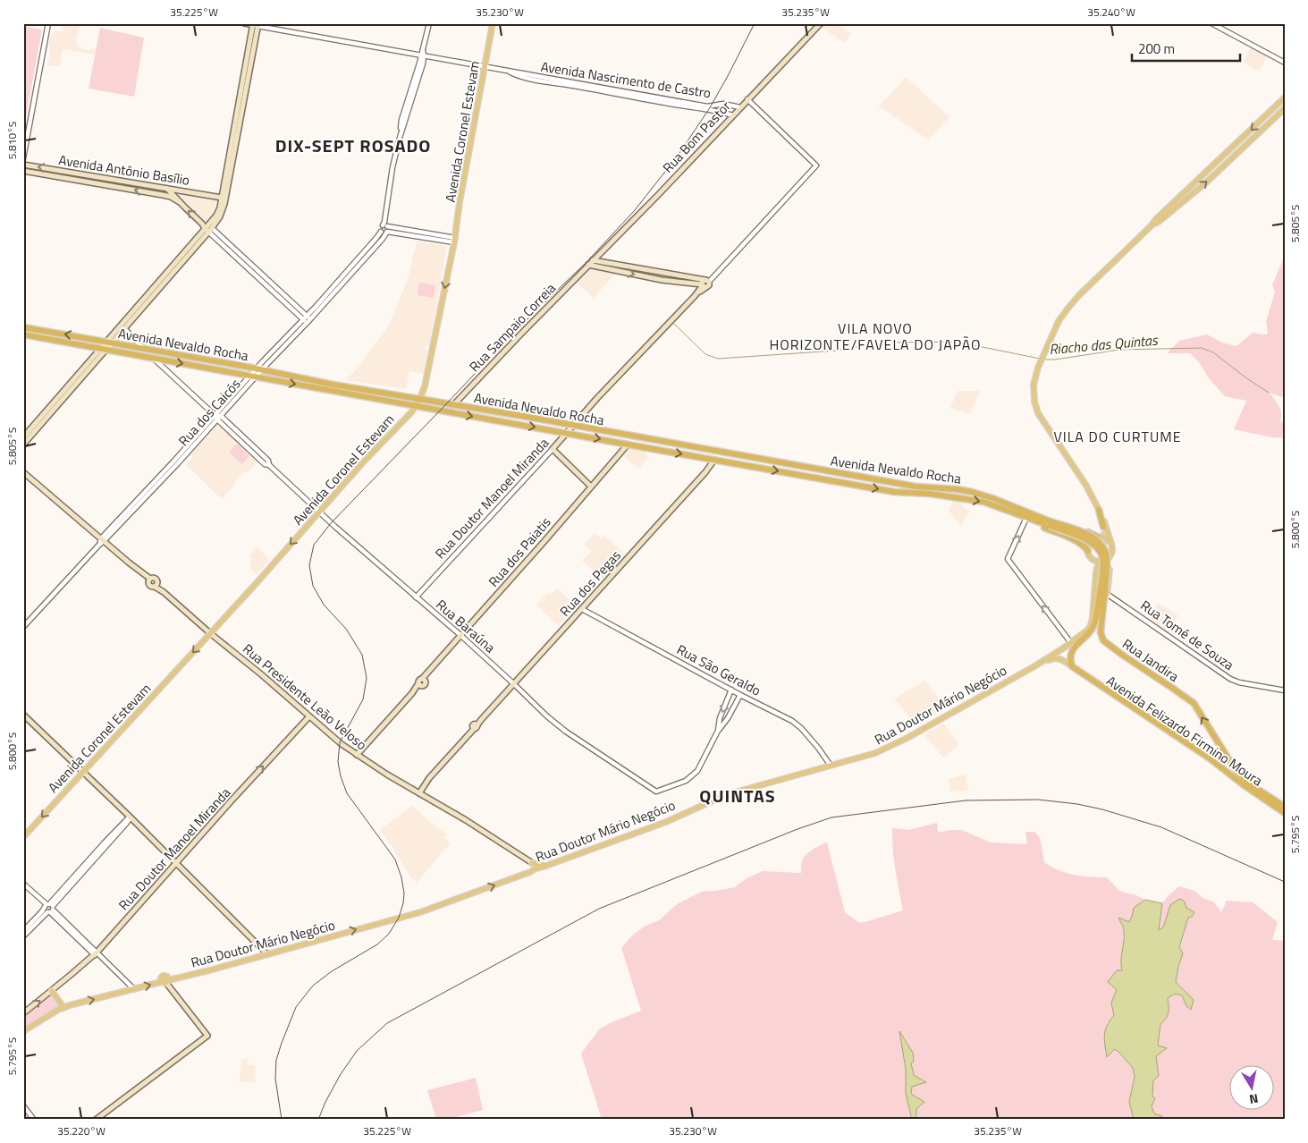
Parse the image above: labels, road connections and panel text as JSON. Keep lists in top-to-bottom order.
{
  "streets": {
    "highway": ["Avenida Nevaldo Rocha", "Rua Jandira", "Avenida Felizardo Firmino Moura"],
    "main road": [
      "Avenida Nascimento de Castro",
      "Avenida Coronel Estevam",
      "Rua Bom Pastor",
      "Avenida Antônio Basílio",
      "Rua Sampaio Correia",
      "Rua Doutor Manoel Miranda",
      "Rua dos Paiatis",
      "Rua dos Pegas",
      "Rua Presidente Leão Veloso",
      "Rua Doutor Mário Negócio"
    ],
    "street": [
      "Rua dos Caicós",
      "Rua Baraúna",
      "Rua Tomé de Souza",
      "Rua São Geraldo"
    ]
  },
  "crossings": [
    ["Avenida Nascimento de Castro", "Avenida Coronel Estevam"],
    ["Avenida Nascimento de Castro", "Rua Bom Pastor"],
    ["Avenida Coronel Estevam", "Avenida Nevaldo Rocha"],
    ["Avenida Coronel Estevam", "Rua Baraúna"],
    ["Avenida Coronel Estevam", "Rua Presidente Leão Veloso"],
    ["Rua Bom Pastor", "Rua Sampaio Correia"],
    ["Rua Bom Pastor", "Rua Doutor Manoel Miranda"],
    ["Rua Sampaio Correia", "Avenida Nevaldo Rocha"],
    ["Avenida Nevaldo Rocha", "Rua dos Caicós"],
    ["Avenida Nevaldo Rocha", "Rua Doutor Manoel Miranda"],
    ["Avenida Nevaldo Rocha", "Rua dos Paiatis"],
    ["Avenida Nevaldo Rocha", "Rua dos Pegas"],
    ["Avenida Nevaldo Rocha", "Rua Baraúna"],
    ["Rua dos Caicós", "Rua Baraúna"],
    ["Rua Doutor Manoel Miranda", "Rua Baraúna"],
    ["Rua Doutor Manoel Miranda", "Rua Presidente Leão Veloso"],
    ["Rua dos Paiatis", "Rua Baraúna"],
    ["Rua dos Paiatis", "Rua Presidente Leão Veloso"],
    ["Rua dos Pegas", "Rua Baraúna"],
    ["Rua dos Pegas", "Rua São Geraldo"],
    ["Rua dos Pegas", "Rua Presidente Leão Veloso"],
    ["Rua Tomé de Souza", "Rua Jandira"],
    ["Rua Jandira", "Avenida Felizardo Firmino Moura"],
    ["Rua São Geraldo", "Rua Doutor Mário Negócio"],
    ["Rua Doutor Mário Negócio", "Avenida Felizardo Firmino Moura"]
  ],
  "one_way": ["Avenida Coronel Estevam", "Avenida Antônio Basílio"],
  "districts": [
    "DIX-SEPT ROSADO",
    "VILA NOVO HORIZONTE/FAVELA DO JAPÃO",
    "VILA DO CURTUME",
    "QUINTAS"
  ],
  "water": ["Riacho das Quintas"],
  "scale_bar": "200 m",
  "north": "bottom",
  "coordinates": [
    "35.225°W",
    "35.230°W",
    "35.235°W",
    "35.240°W",
    "5.810°S",
    "5.805°S",
    "5.800°S",
    "5.795°S",
    "35.220°W"
  ]
}
